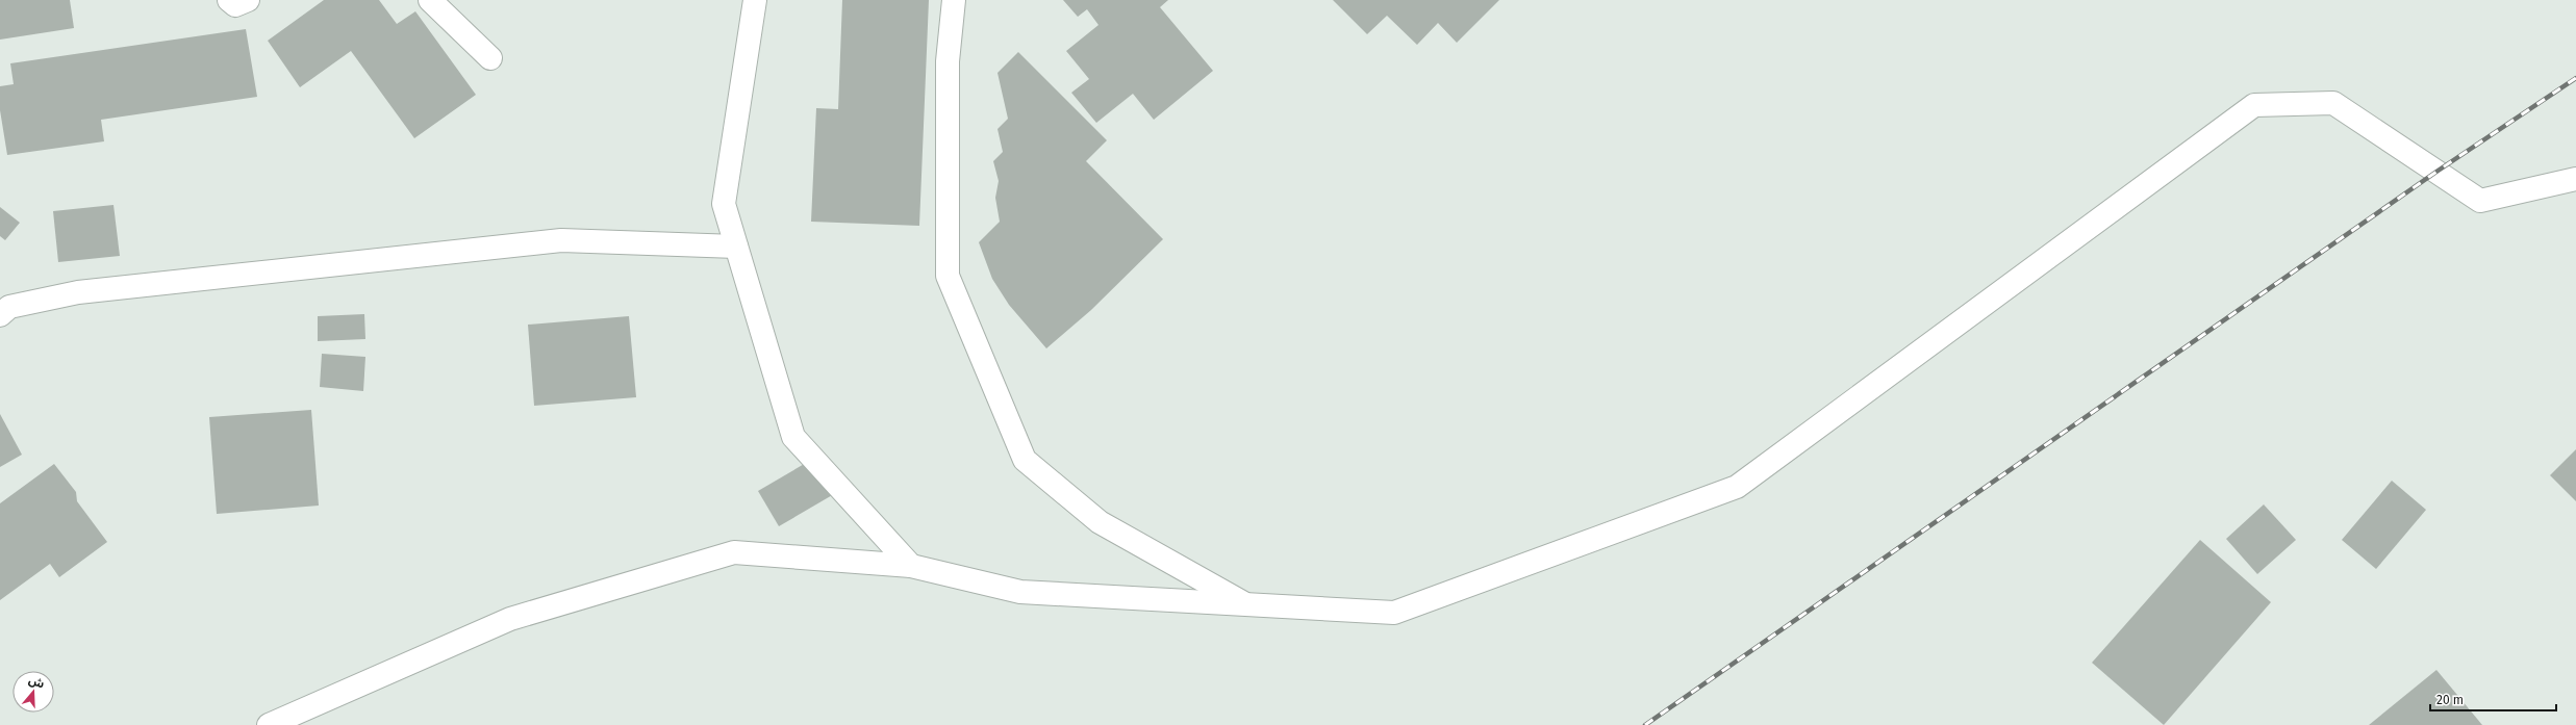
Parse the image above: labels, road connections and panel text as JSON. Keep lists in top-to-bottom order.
{
  "scale_bar": "20 m",
  "north": "top"
}
